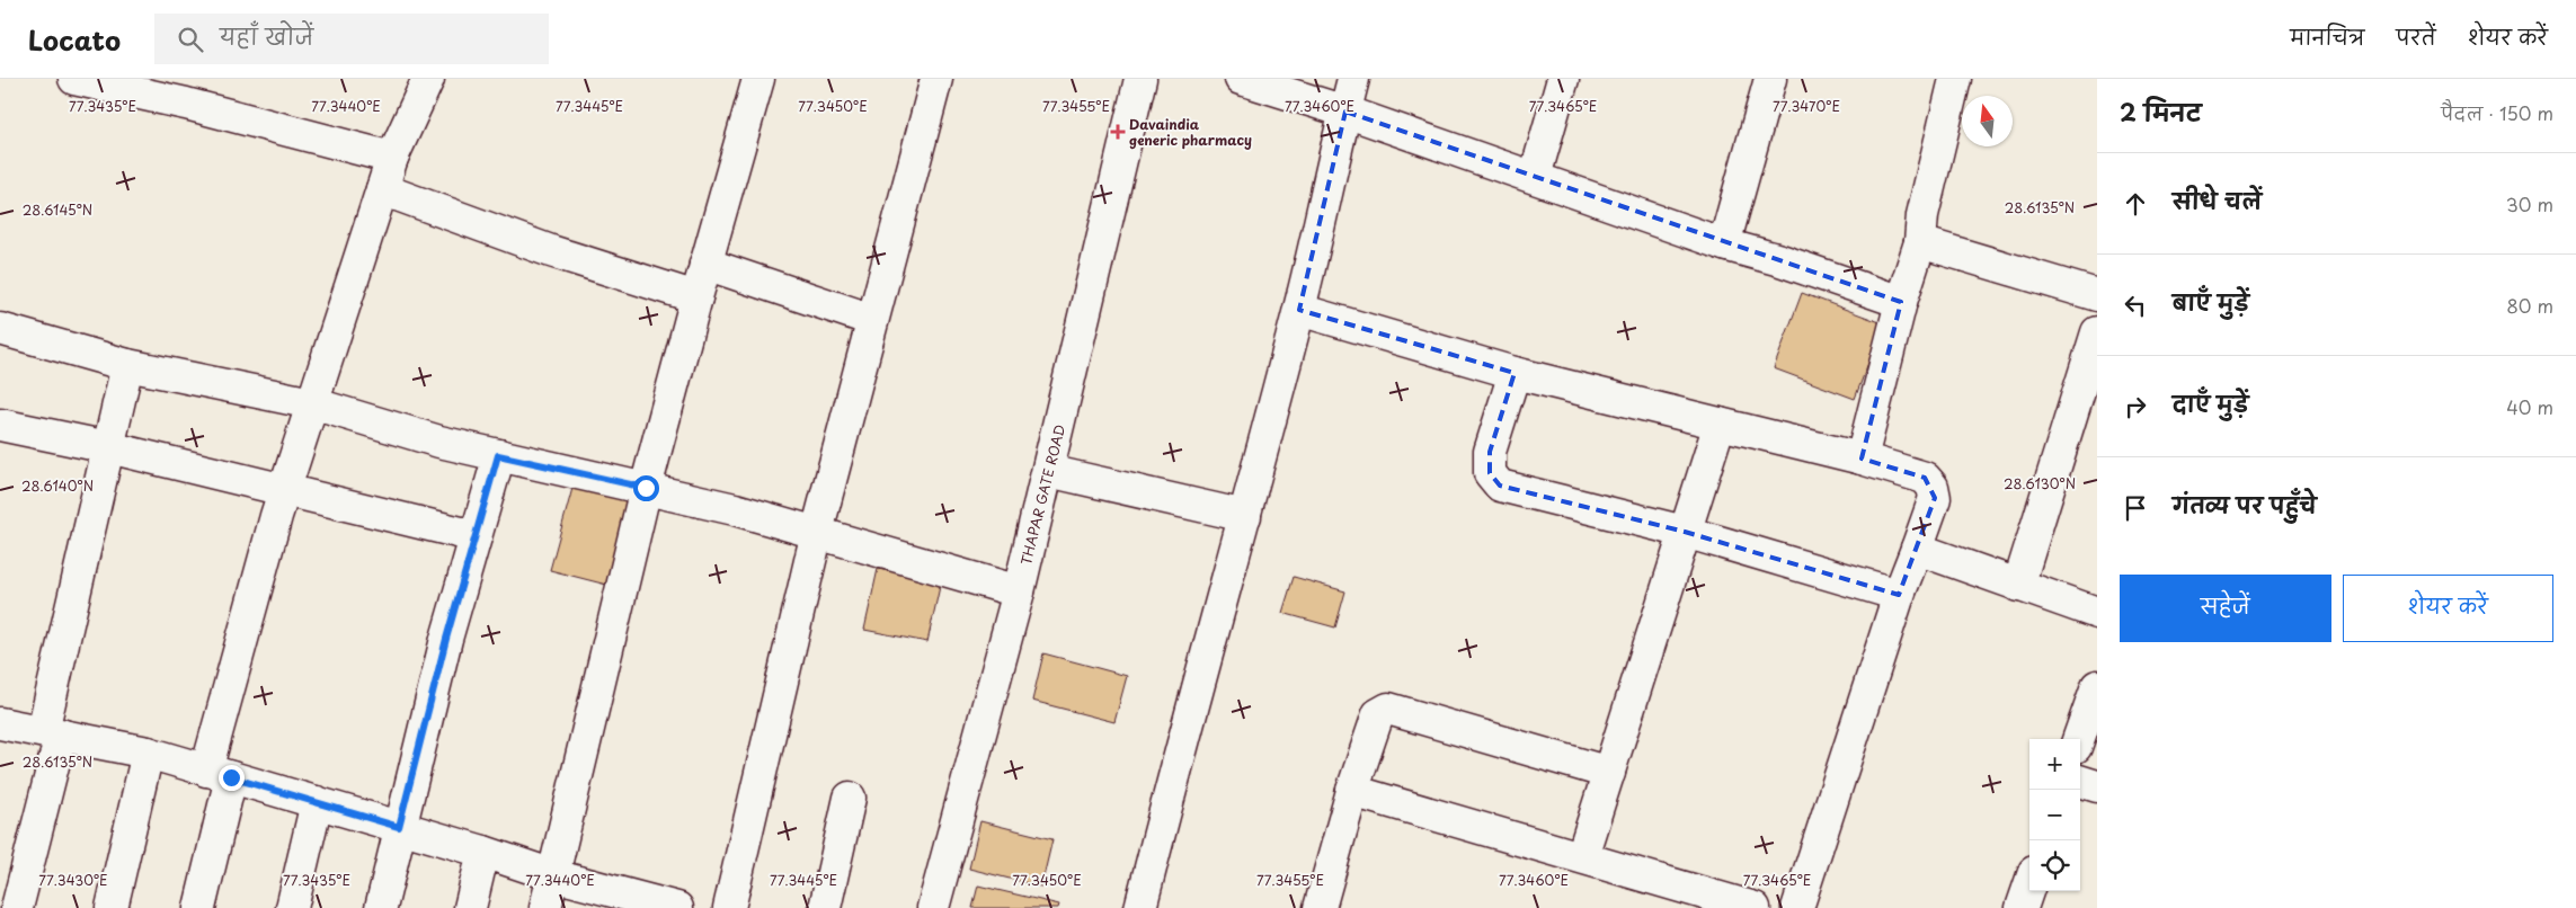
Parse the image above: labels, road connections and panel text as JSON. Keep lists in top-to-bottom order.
{
  "streets": {
    "street": ["THAPAR GATE ROAD"]
  },
  "places": {
    "health": ["Davaindia generic pharmacy"]
  },
  "north": "top",
  "page": {
    "header": "Locato",
    "search": "यहाँ खोजें",
    "nav": ["मानचित्र", "परतें", "शेयर करें"],
    "heading": ["2 मिनट", "पैदल · 150 m"],
    "list": [
      ["सीधे चलें", "30 m"],
      ["बाएँ मुड़ें", "80 m"],
      ["दाएँ मुड़ें", "40 m"],
      "गंतव्य पर पहुँचे"
    ],
    "buttons": ["सहेजें", "शेयर करें"],
    "map_buttons": ["+", "−"]
  },
  "coordinates": [
    "77.3435°E",
    "77.3440°E",
    "77.3445°E",
    "77.3450°E",
    "77.3455°E",
    "77.3460°E",
    "77.3465°E",
    "77.3470°E",
    "28.6135°N",
    "28.6145°N",
    "28.6130°N",
    "28.6140°N",
    "77.3430°E"
  ]
}
